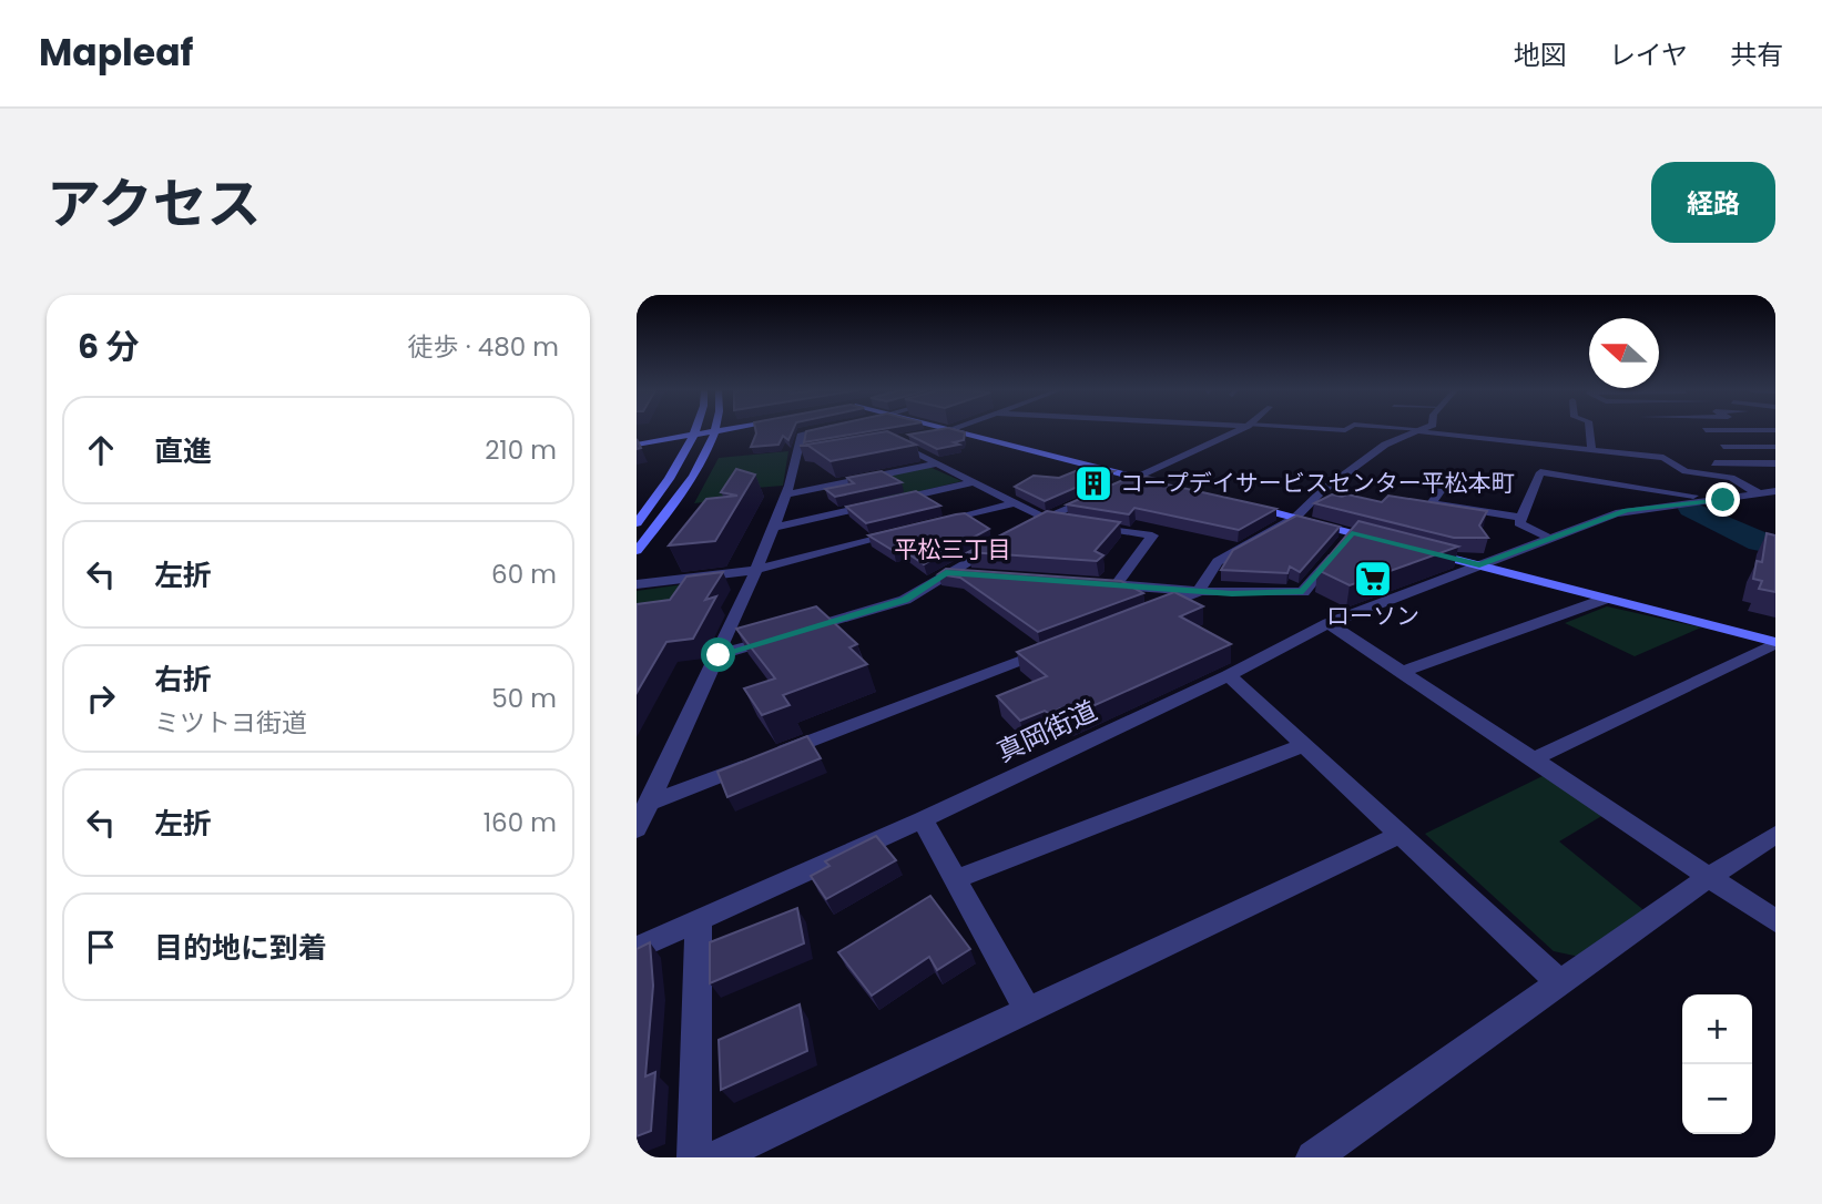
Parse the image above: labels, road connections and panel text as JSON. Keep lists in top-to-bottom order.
{
  "streets": {
    "street": ["真岡街道"]
  },
  "districts": ["平松三丁目"],
  "places": {
    "building": ["コープデイサービスセンター平松本町"],
    "supermarket": ["ローソン"]
  },
  "north": "left",
  "page": {
    "header": "Mapleaf",
    "nav": ["地図", "レイヤ", "共有"],
    "title": "アクセス",
    "buttons": "経路",
    "heading": ["6 分", "徒歩 · 480 m"],
    "list": [
      ["直進", "210 m"],
      ["左折", "60 m"],
      ["右折", "ミツトヨ街道", "50 m"],
      ["左折", "160 m"],
      "目的地に到着"
    ],
    "map_buttons": ["+", "−"]
  }
}
